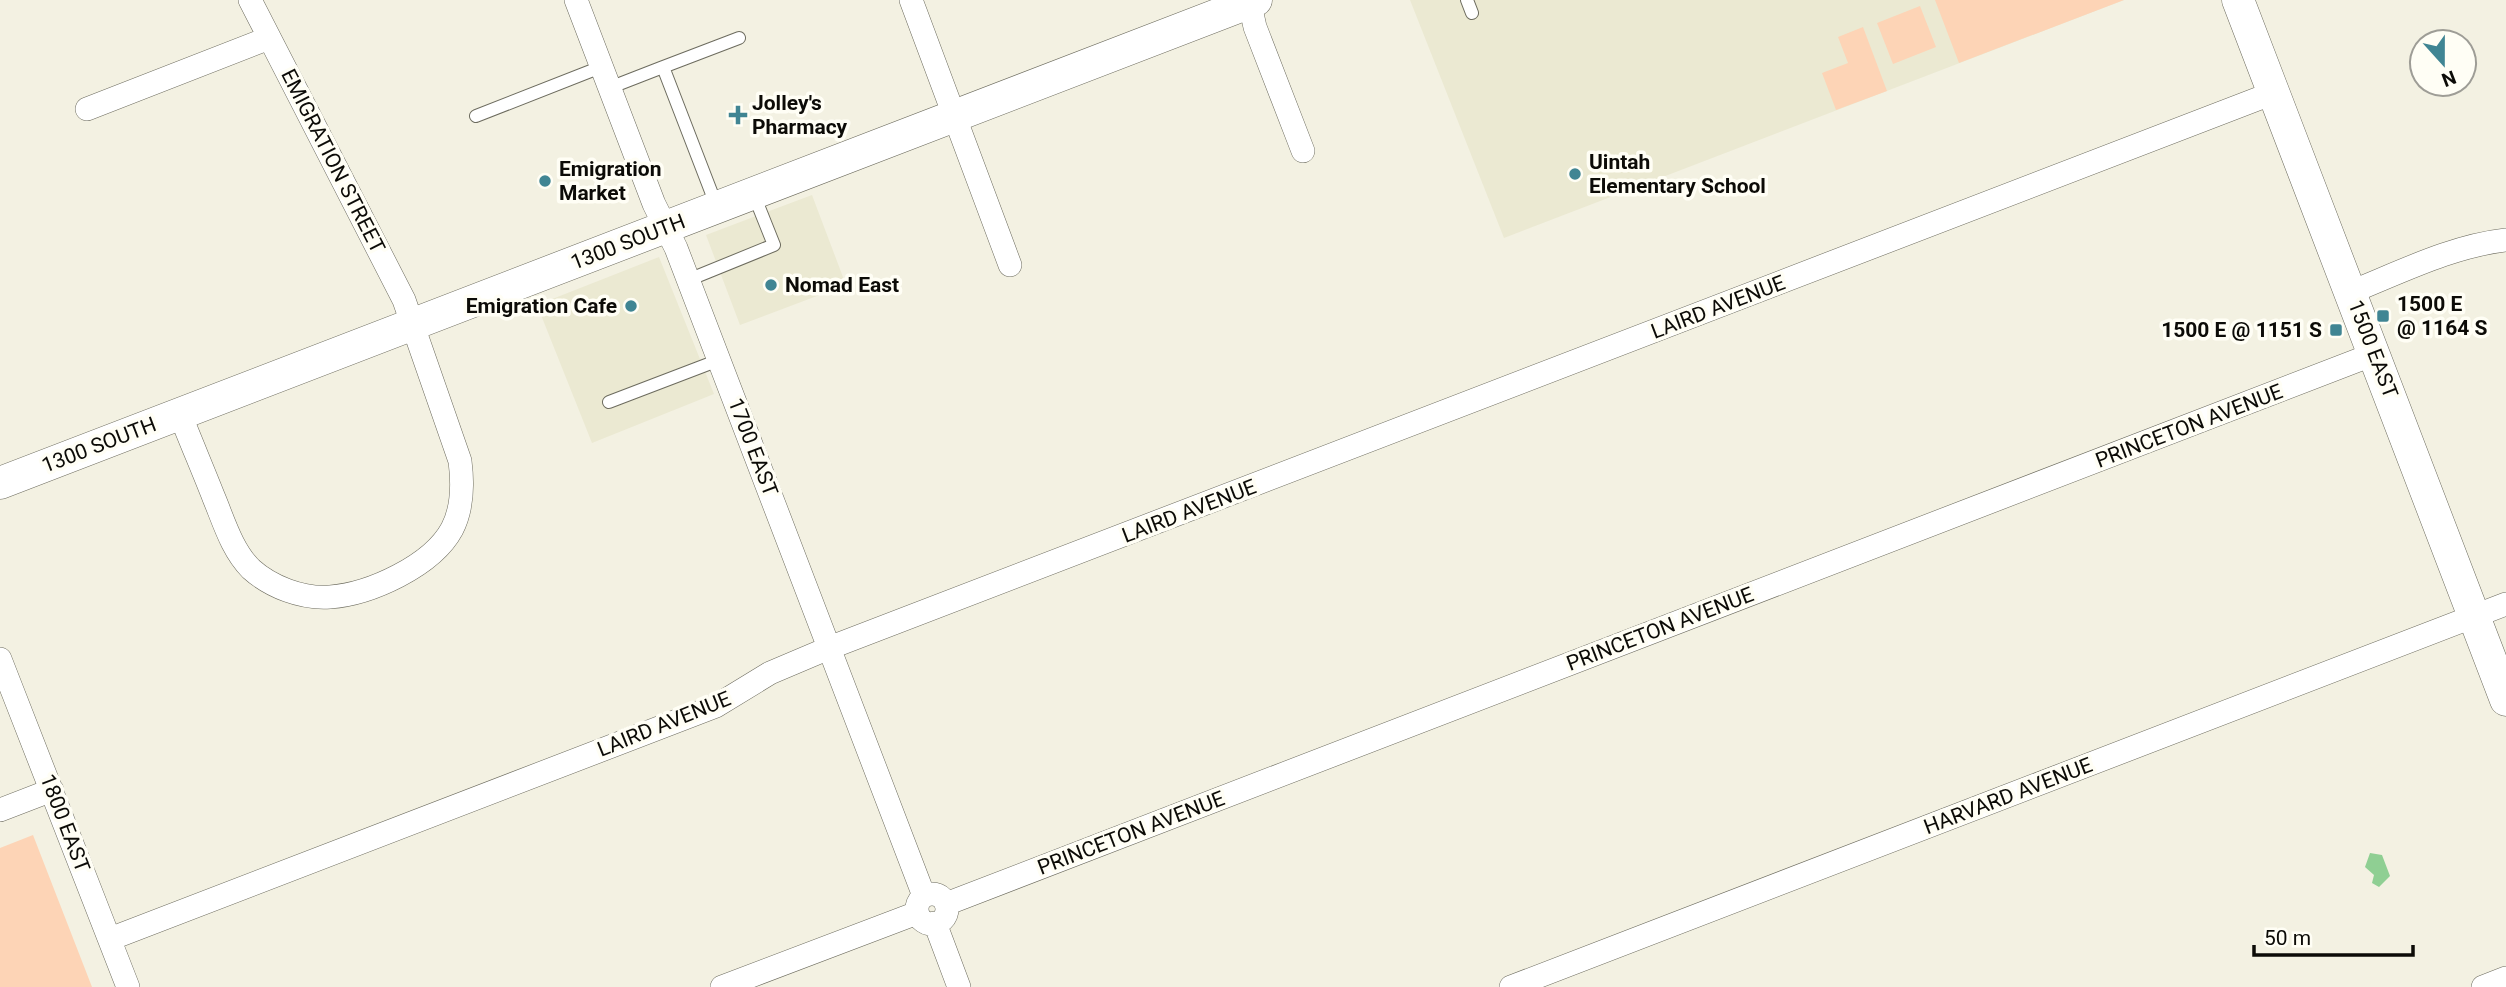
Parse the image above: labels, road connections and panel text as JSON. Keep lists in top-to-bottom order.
{
  "streets": {
    "street": [
      "EMIGRATION STREET",
      "1300 SOUTH",
      "LAIRD AVENUE",
      "1500 EAST",
      "PRINCETON AVENUE",
      "1700 EAST",
      "HARVARD AVENUE",
      "1800 EAST"
    ]
  },
  "crossings": [
    ["EMIGRATION STREET", "1300 SOUTH"],
    ["1300 SOUTH", "1700 EAST"],
    ["LAIRD AVENUE", "1500 EAST"],
    ["LAIRD AVENUE", "1700 EAST"],
    ["LAIRD AVENUE", "1800 EAST"],
    ["1500 EAST", "PRINCETON AVENUE"],
    ["1500 EAST", "HARVARD AVENUE"],
    ["PRINCETON AVENUE", "1700 EAST"]
  ],
  "places": {
    "health": ["Jolley's Pharmacy"],
    "other": [
      "Uintah Elementary School",
      "Emigration Market",
      "Nomad East",
      "Emigration Cafe"
    ],
    "transit": ["1500 E @ 1164 S", "1500 E @ 1151 S"]
  },
  "scale_bar": "50 m",
  "north": "bottom"
}
